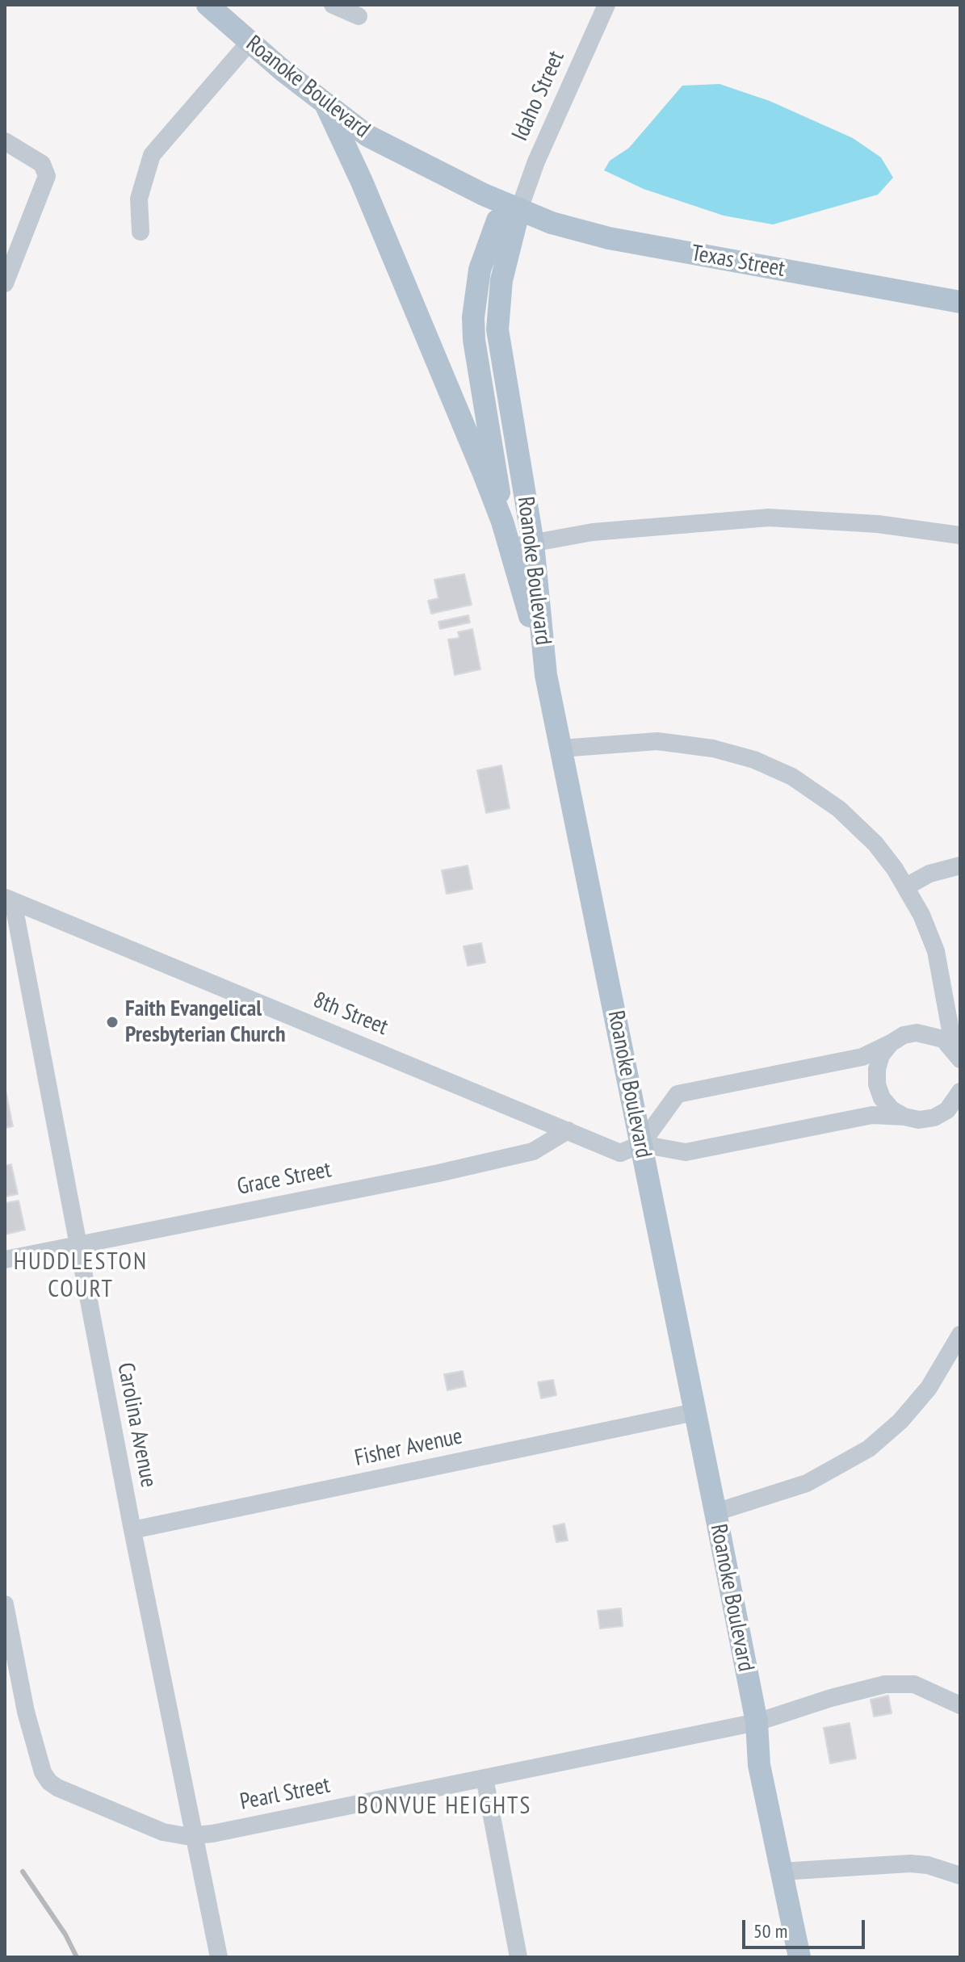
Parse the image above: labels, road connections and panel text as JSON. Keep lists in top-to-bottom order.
{
  "streets": {
    "main road": ["Roanoke Boulevard", "Texas Street"],
    "street": [
      "Idaho Street",
      "8th Street",
      "Grace Street",
      "Carolina Avenue",
      "Fisher Avenue",
      "Pearl Street"
    ]
  },
  "crossings": [
    ["Roanoke Boulevard", "Idaho Street"],
    ["Roanoke Boulevard", "Texas Street"],
    ["Roanoke Boulevard", "8th Street"],
    ["Roanoke Boulevard", "Fisher Avenue"],
    ["Roanoke Boulevard", "Pearl Street"],
    ["Idaho Street", "Texas Street"],
    ["8th Street", "Grace Street"],
    ["8th Street", "Carolina Avenue"],
    ["Grace Street", "Carolina Avenue"],
    ["Carolina Avenue", "Fisher Avenue"],
    ["Carolina Avenue", "Pearl Street"]
  ],
  "districts": ["HUDDLESTON COURT", "BONVUE HEIGHTS"],
  "places": ["Faith Evangelical Presbyterian Church"],
  "scale_bar": "50 m"
}
